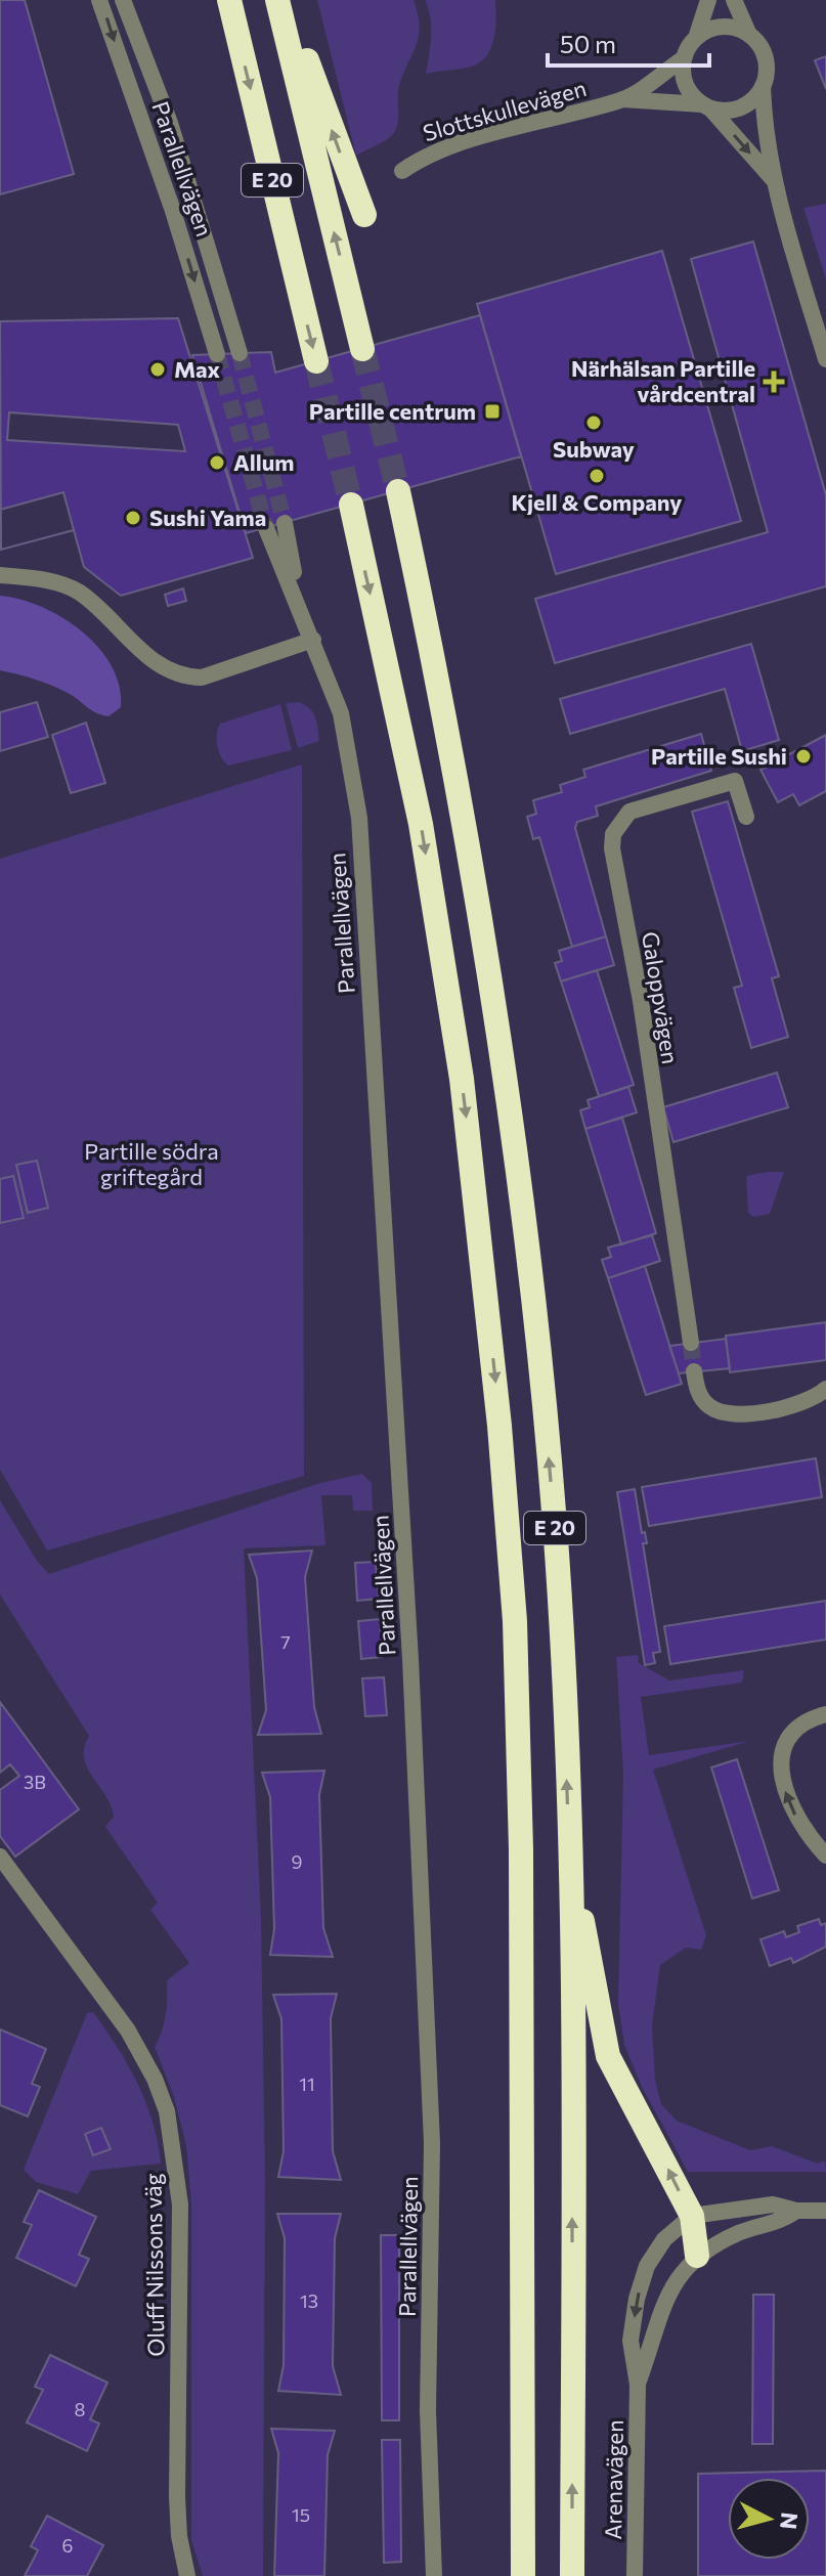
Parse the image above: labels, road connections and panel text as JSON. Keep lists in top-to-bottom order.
{
  "streets": {
    "highway": ["E 20"],
    "street": [
      "Slottskullevägen",
      "Parallellvägen",
      "Galoppvägen",
      "Oluff Nilssons väg",
      "Arenavägen"
    ]
  },
  "parks": ["Partille södra griftegård"],
  "places": {
    "other": [
      "Max",
      "Subway",
      "Allum",
      "Kjell & Company",
      "Sushi Yama",
      "Partille Sushi"
    ],
    "health": ["Närhälsan Partille vårdcentral"],
    "transit": ["Partille centrum"]
  },
  "house_numbers": [
    "7",
    "3B",
    "9",
    "11",
    "13",
    "8",
    "15",
    "6"
  ],
  "scale_bar": "50 m",
  "north": "right"
}
